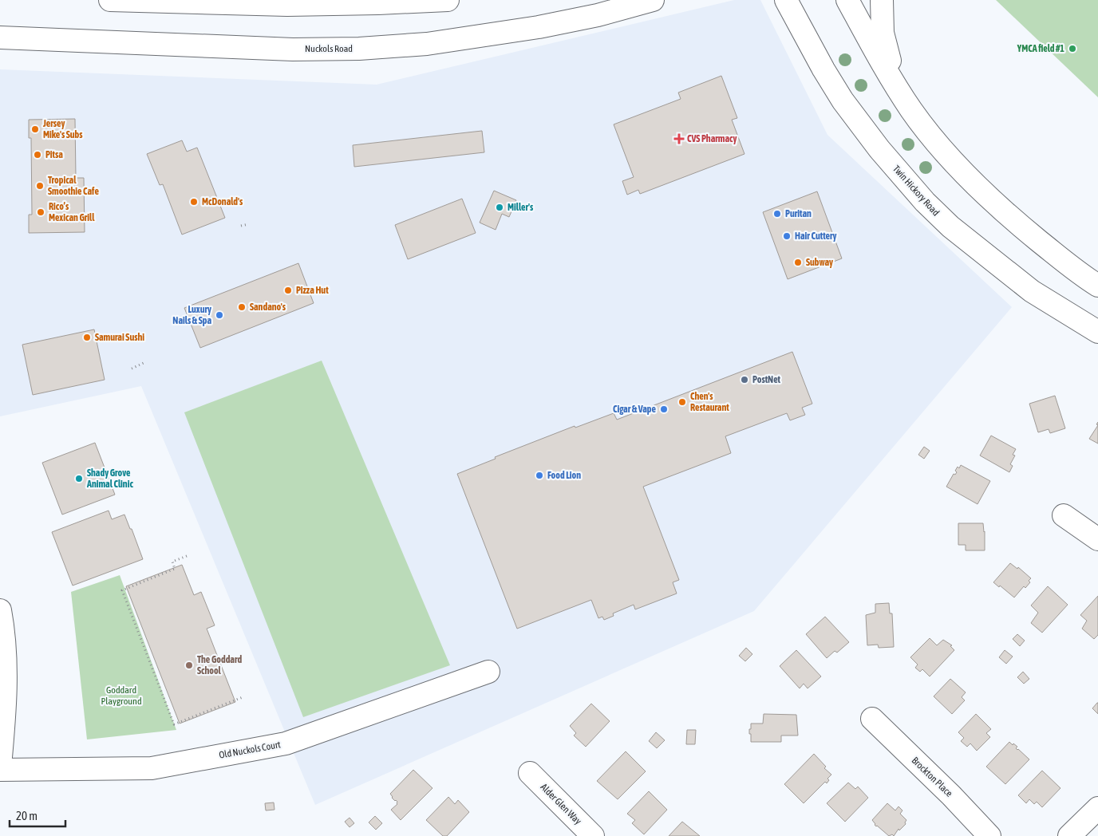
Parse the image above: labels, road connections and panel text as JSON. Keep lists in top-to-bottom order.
{
  "streets": {
    "main road": [
      "Nuckols Road",
      "Twin Hickory Road",
      "Old Nuckols Court",
      "Brockton Place",
      "Alder Glen Way"
    ]
  },
  "parks": ["Goddard Playground"],
  "places": {
    "other": [
      "YMCA field #1",
      "Jersey Mike's Subs",
      "Pitsa",
      "Tropical Smoothie Cafe",
      "McDonald's",
      "Miller's",
      "Rico’s Mexican Grill",
      "Puritan",
      "Hair Cuttery",
      "Subway",
      "Pizza Hut",
      "Sandano's",
      "Luxury Nails & Spa",
      "Samurai Sushi",
      "PostNet",
      "Chen's Restaurant",
      "Cigar & Vape",
      "Food Lion",
      "Shady Grove Animal Clinic",
      "The Goddard School"
    ],
    "health": ["CVS Pharmacy"]
  },
  "scale_bar": "20 m"
}
